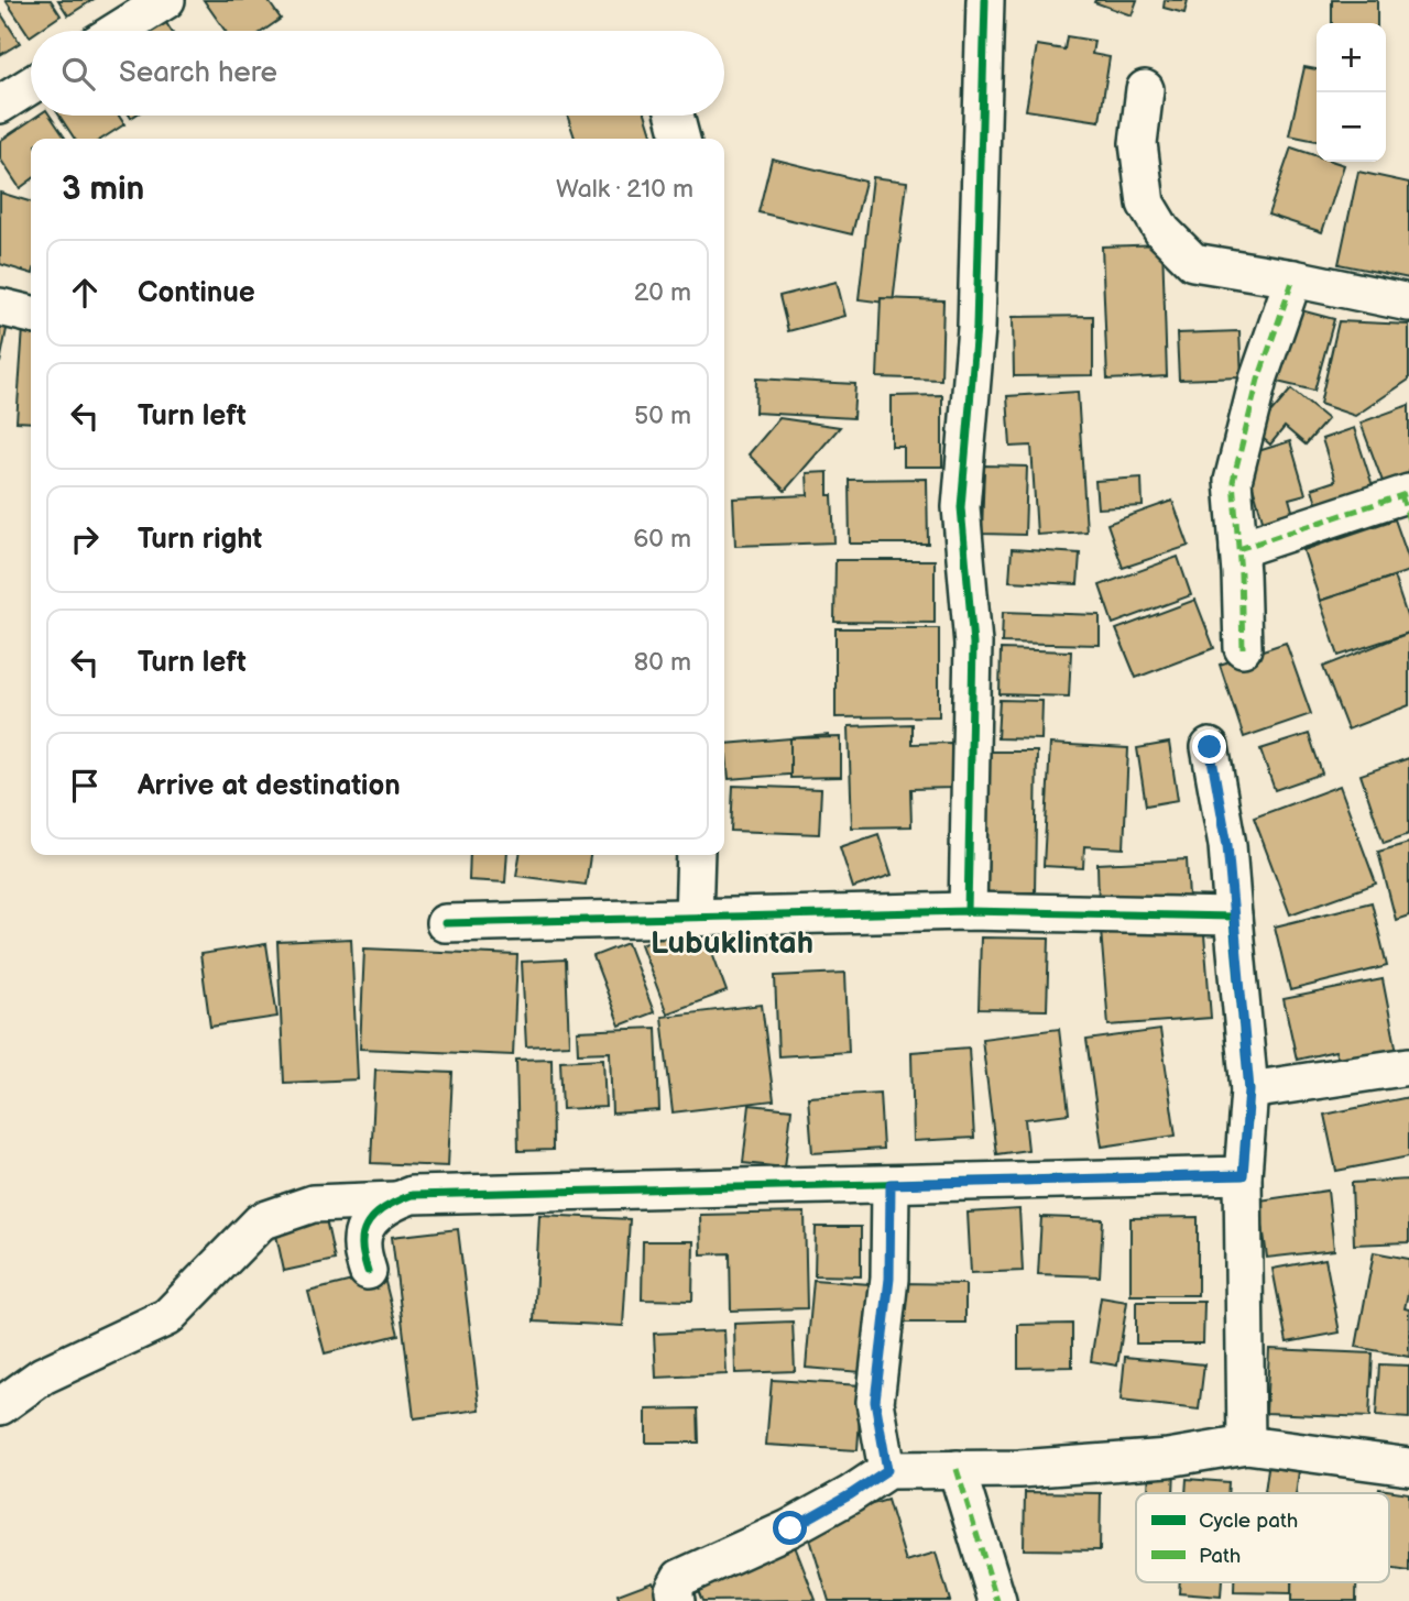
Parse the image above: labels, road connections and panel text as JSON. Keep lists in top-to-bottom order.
{
  "districts": ["Lubuklintah"],
  "legend": ["Cycle path", "Path"],
  "page": {
    "map_buttons": ["+", "−"],
    "search": "Search here",
    "heading": ["3 min", "Walk · 210 m"],
    "list": [
      ["Continue", "20 m"],
      ["Turn left", "50 m"],
      ["Turn right", "60 m"],
      ["Turn left", "80 m"],
      "Arrive at destination"
    ]
  }
}
